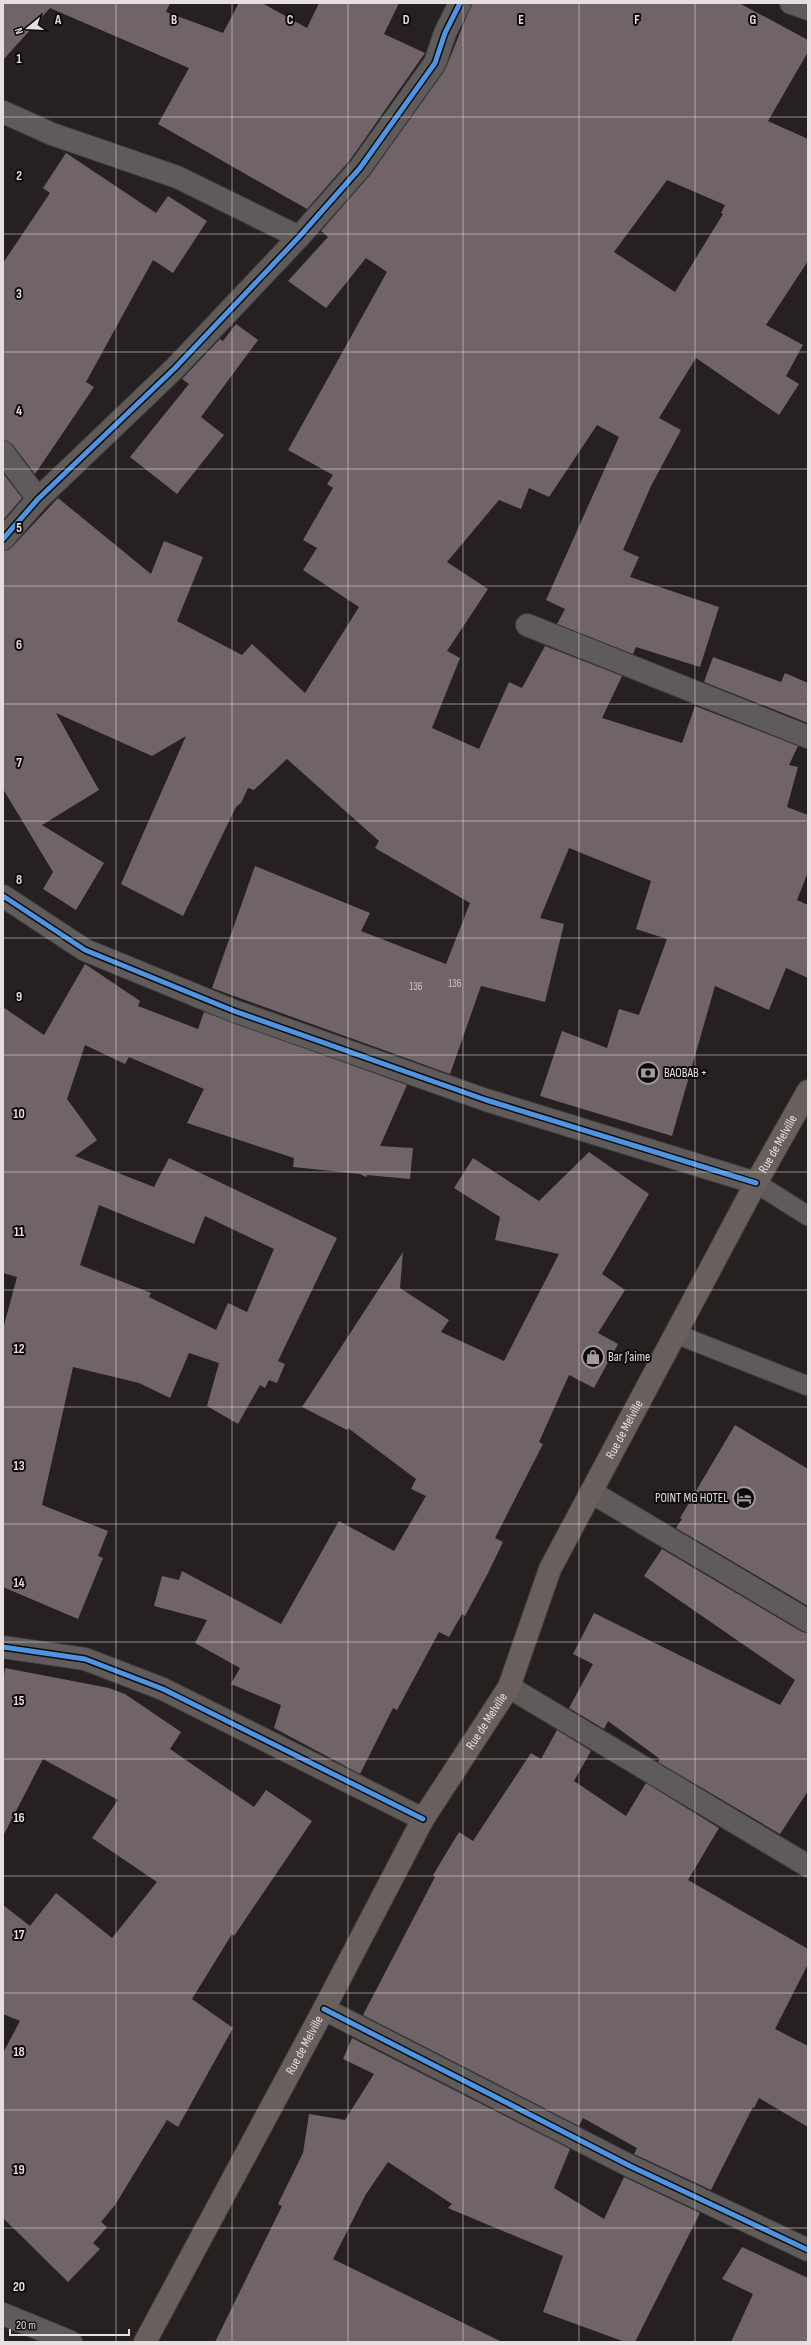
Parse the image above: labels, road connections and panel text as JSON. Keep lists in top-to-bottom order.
{
  "streets": {
    "main road": ["Rue de Melville"]
  },
  "places": {
    "bank": ["BAOBAB +"],
    "shop": ["Bar J'aime"],
    "hotel": ["POINT MG HOTEL"]
  },
  "house_numbers": ["136", "136"],
  "scale_bar": "20 m",
  "north": "left",
  "grid": {
    "columns": [
      "A",
      "B",
      "C",
      "D",
      "E",
      "F",
      "G"
    ],
    "rows": [
      "1",
      "2",
      "3",
      "4",
      "5",
      "6",
      "7",
      "8",
      "9",
      "10",
      "11",
      "12",
      "13",
      "14",
      "15",
      "16",
      "17",
      "18",
      "19",
      "20"
    ]
  }
}
